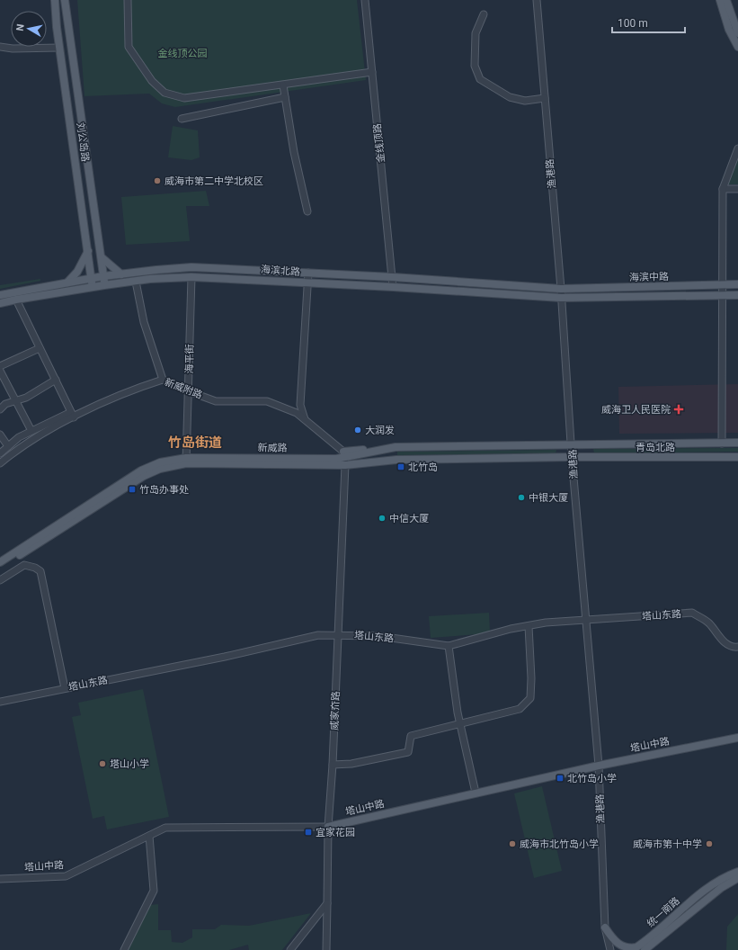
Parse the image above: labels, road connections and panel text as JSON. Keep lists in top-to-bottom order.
{
  "streets": {
    "main road": [
      "刘公岛路",
      "海滨北路",
      "海滨中路",
      "青岛北路",
      "新威路",
      "塔山中路",
      "统一南路"
    ],
    "street": [
      "金线顶路",
      "渔港路",
      "海平街",
      "新威附路",
      "塔山东路",
      "威家夼路"
    ]
  },
  "crossings": [
    ["刘公岛路", "海滨北路"],
    ["金线顶路", "海滨北路"],
    ["渔港路", "海滨北路"],
    ["渔港路", "海滨中路"],
    ["渔港路", "青岛北路"],
    ["渔港路", "新威路"],
    ["渔港路", "塔山东路"],
    ["渔港路", "塔山中路"],
    ["渔港路", "统一南路"],
    ["海滨北路", "海滨中路"],
    ["海滨北路", "海平街"],
    ["海平街", "新威附路"],
    ["海平街", "新威路"],
    ["新威附路", "新威路"],
    ["新威附路", "威家夼路"],
    ["青岛北路", "新威路"],
    ["新威路", "威家夼路"],
    ["塔山东路", "威家夼路"],
    ["威家夼路", "塔山中路"]
  ],
  "districts": ["竹岛街道"],
  "parks": ["金线顶公园"],
  "places": {
    "other": [
      "威海市第二中学北校区",
      "大润发",
      "中银大厦",
      "中信大厦",
      "塔山小学",
      "威海市北竹岛小学",
      "威海市第十中学"
    ],
    "health": ["威海卫人民医院"],
    "transit": [
      "北竹岛",
      "竹岛办事处",
      "北竹岛小学",
      "宜家花园"
    ]
  },
  "scale_bar": "100 m",
  "north": "left"
}
